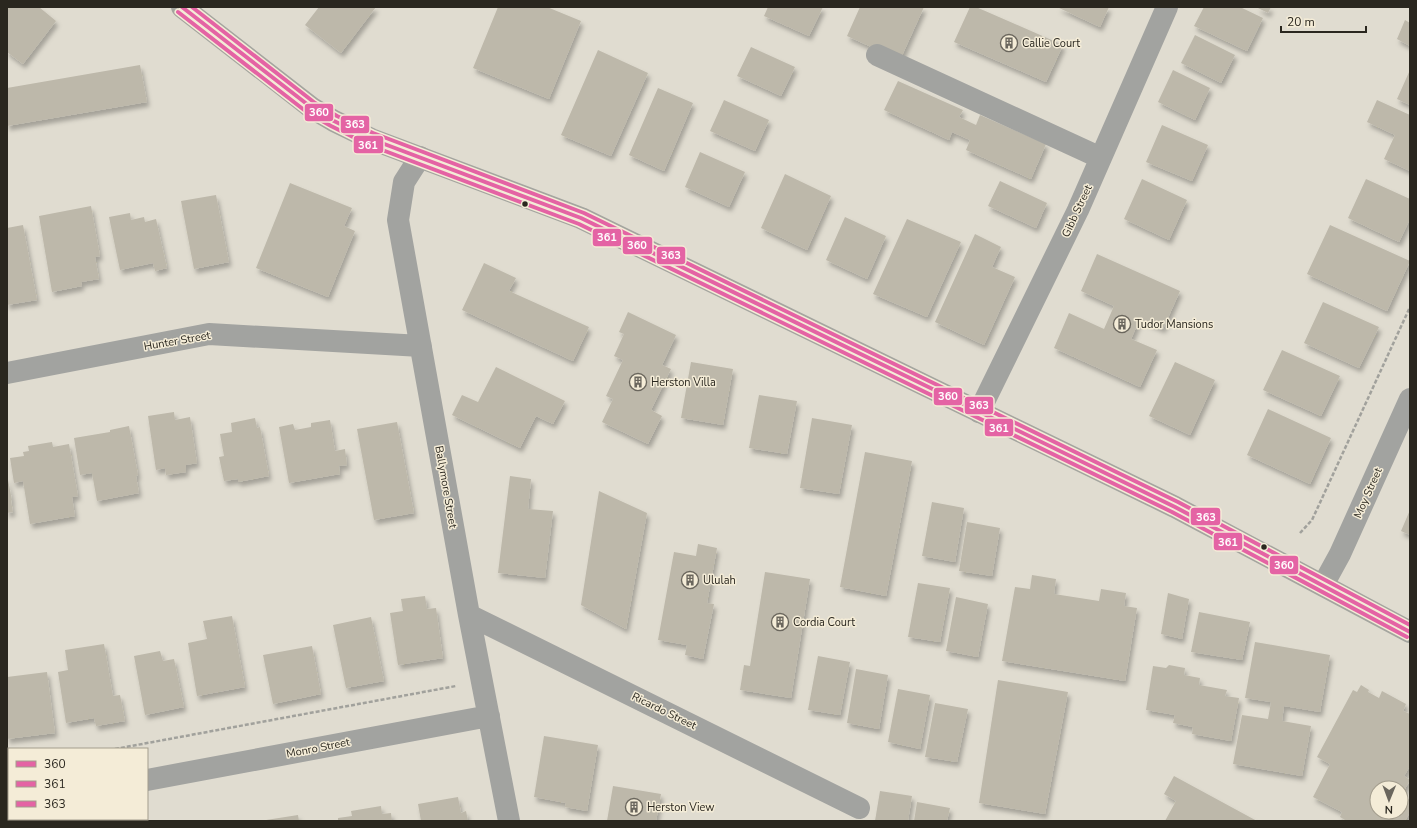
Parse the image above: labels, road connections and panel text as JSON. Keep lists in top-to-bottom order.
{
  "streets": {
    "street": [
      "Gibb Street",
      "Hunter Street",
      "Ballymore Street",
      "Moy Street",
      "Ricardo Street",
      "Monro Street"
    ]
  },
  "crossings": [
    ["Hunter Street", "Ballymore Street"],
    ["Ballymore Street", "Ricardo Street"],
    ["Ballymore Street", "Monro Street"]
  ],
  "places": {
    "building": [
      "Callie Court",
      "Tudor Mansions",
      "Herston Villa",
      "Ululah",
      "Cordia Court",
      "Herston View"
    ]
  },
  "lines": ["transit line 360", "transit line 363", "transit line 361"],
  "legend": ["360", "361", "363"],
  "scale_bar": "20 m",
  "north": "bottom"
}
